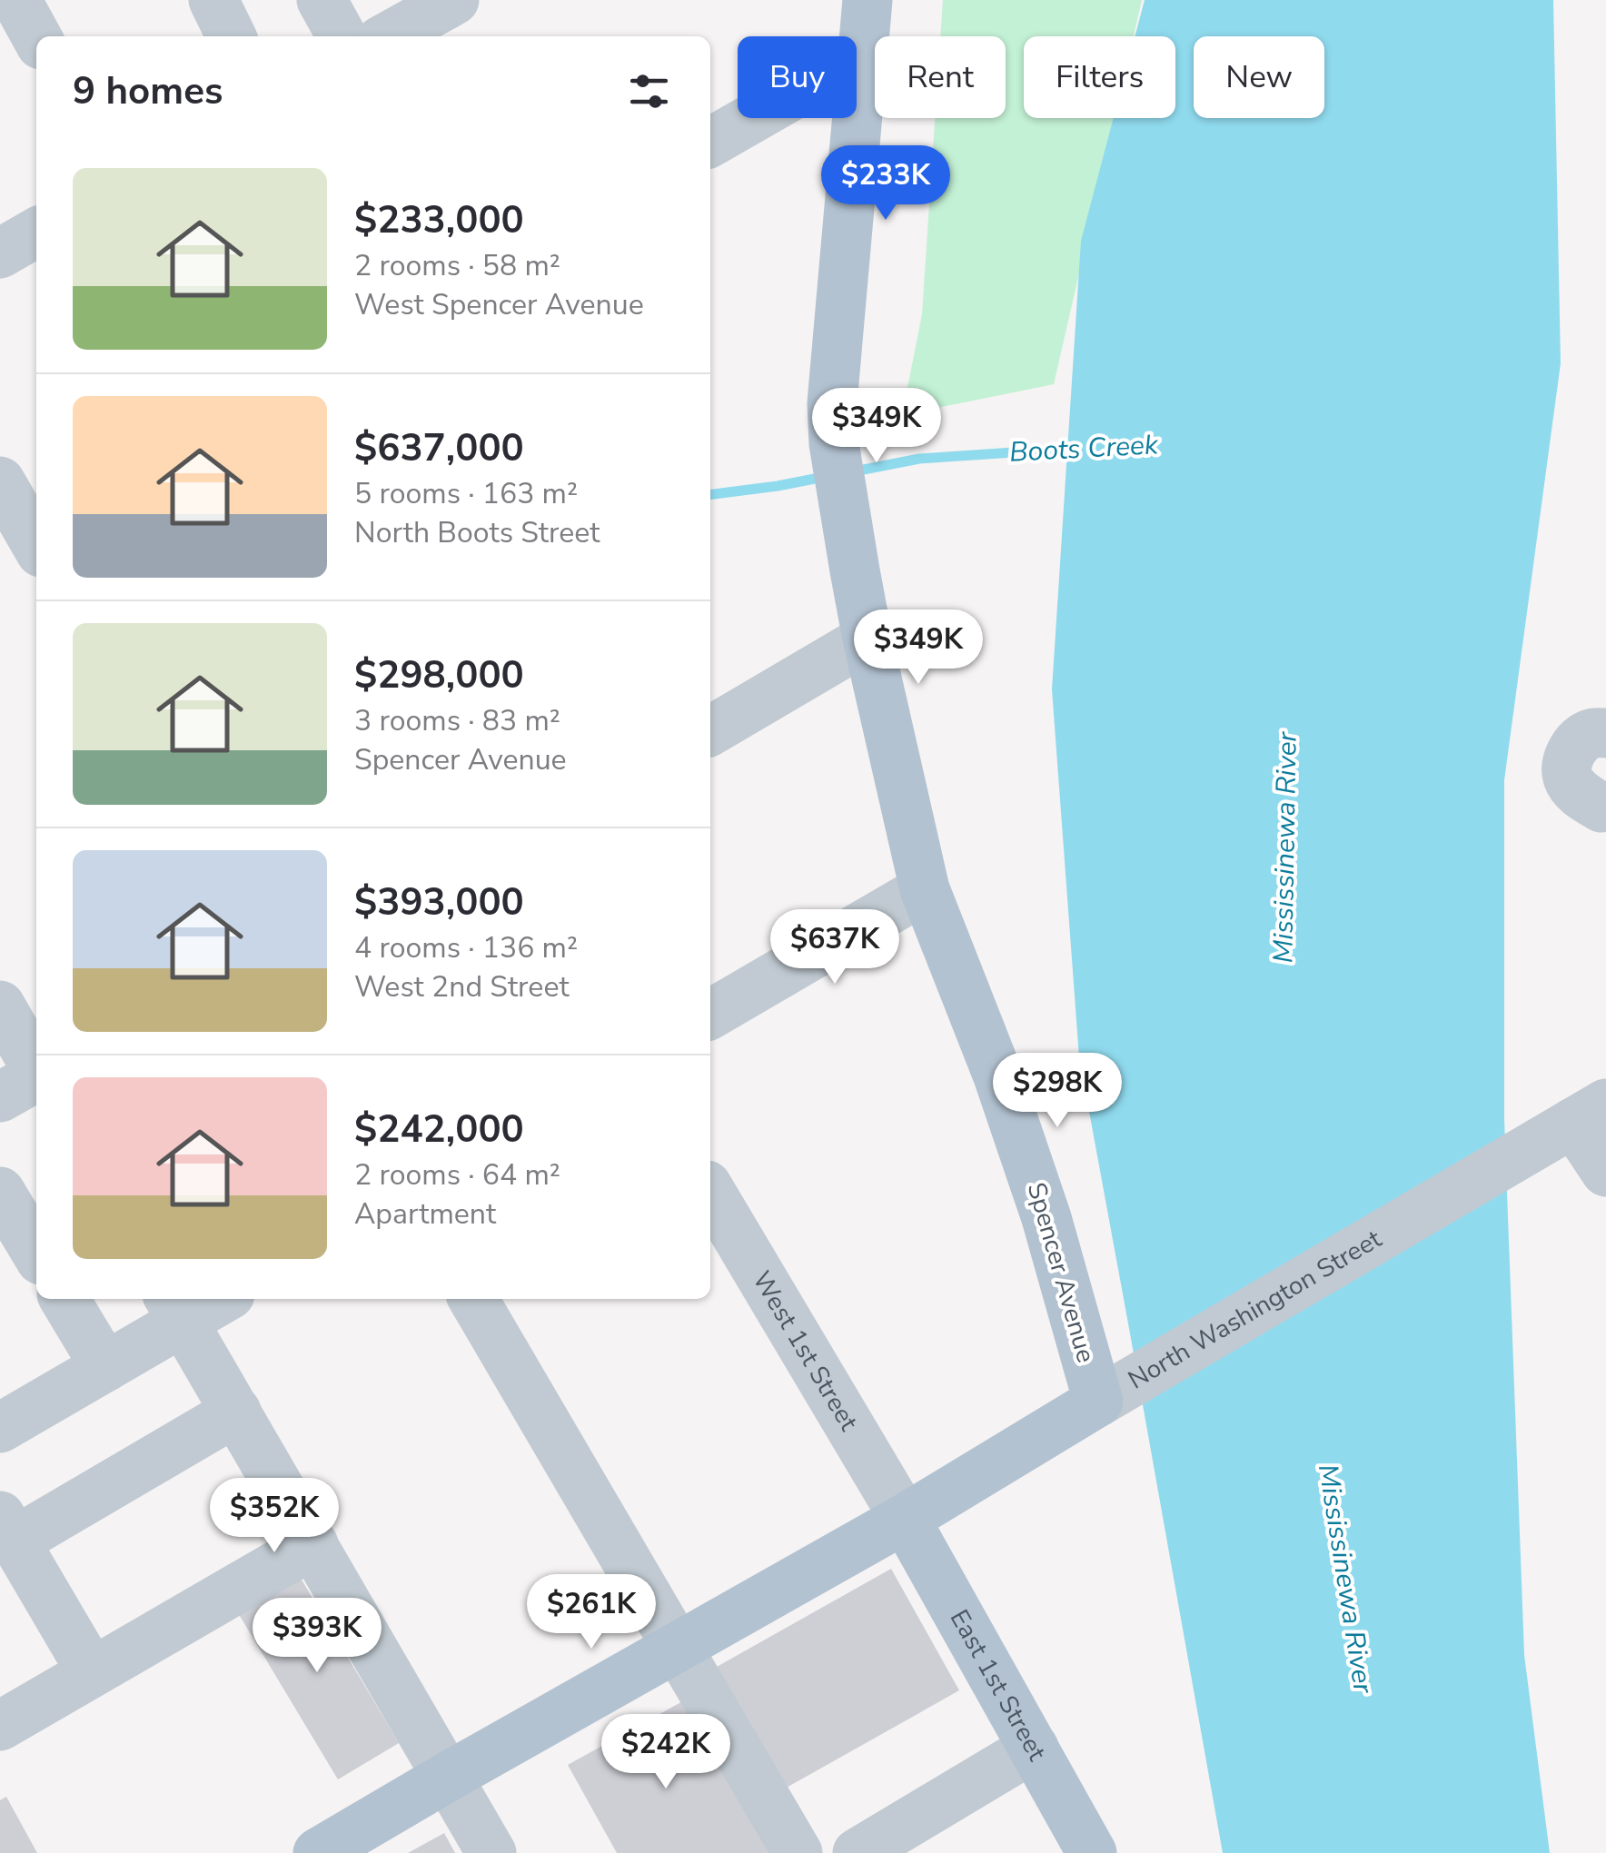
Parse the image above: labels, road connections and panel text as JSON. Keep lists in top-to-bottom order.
{
  "streets": {
    "main road": ["Spencer Avenue", "North Washington Street", "East 1st Street"],
    "street": ["West 1st Street"]
  },
  "crossings": [
    ["Spencer Avenue", "North Washington Street"],
    ["North Washington Street", "West 1st Street"],
    ["North Washington Street", "East 1st Street"],
    ["West 1st Street", "East 1st Street"]
  ],
  "water": ["Boots Creek", "Mississinewa River"],
  "page": {
    "chip": [
      "Buy",
      "Rent",
      "Filters",
      "New"
    ],
    "heading": "9 homes",
    "price": [
      "$233K",
      "$349K",
      "$349K",
      "$637K",
      "$298K",
      "$352K",
      "$261K",
      "$393K",
      "$242K"
    ],
    "list": [
      {
        "name": "$233,000",
        "note": "2 rooms · 58 m² · West Spencer Avenue"
      },
      {
        "name": "$637,000",
        "note": "5 rooms · 163 m² · North Boots Street"
      },
      {
        "name": "$298,000",
        "note": "3 rooms · 83 m² · Spencer Avenue"
      },
      {
        "name": "$393,000",
        "note": "4 rooms · 136 m² · West 2nd Street"
      },
      {
        "name": "$242,000",
        "note": "2 rooms · 64 m² · Apartment"
      }
    ]
  }
}
